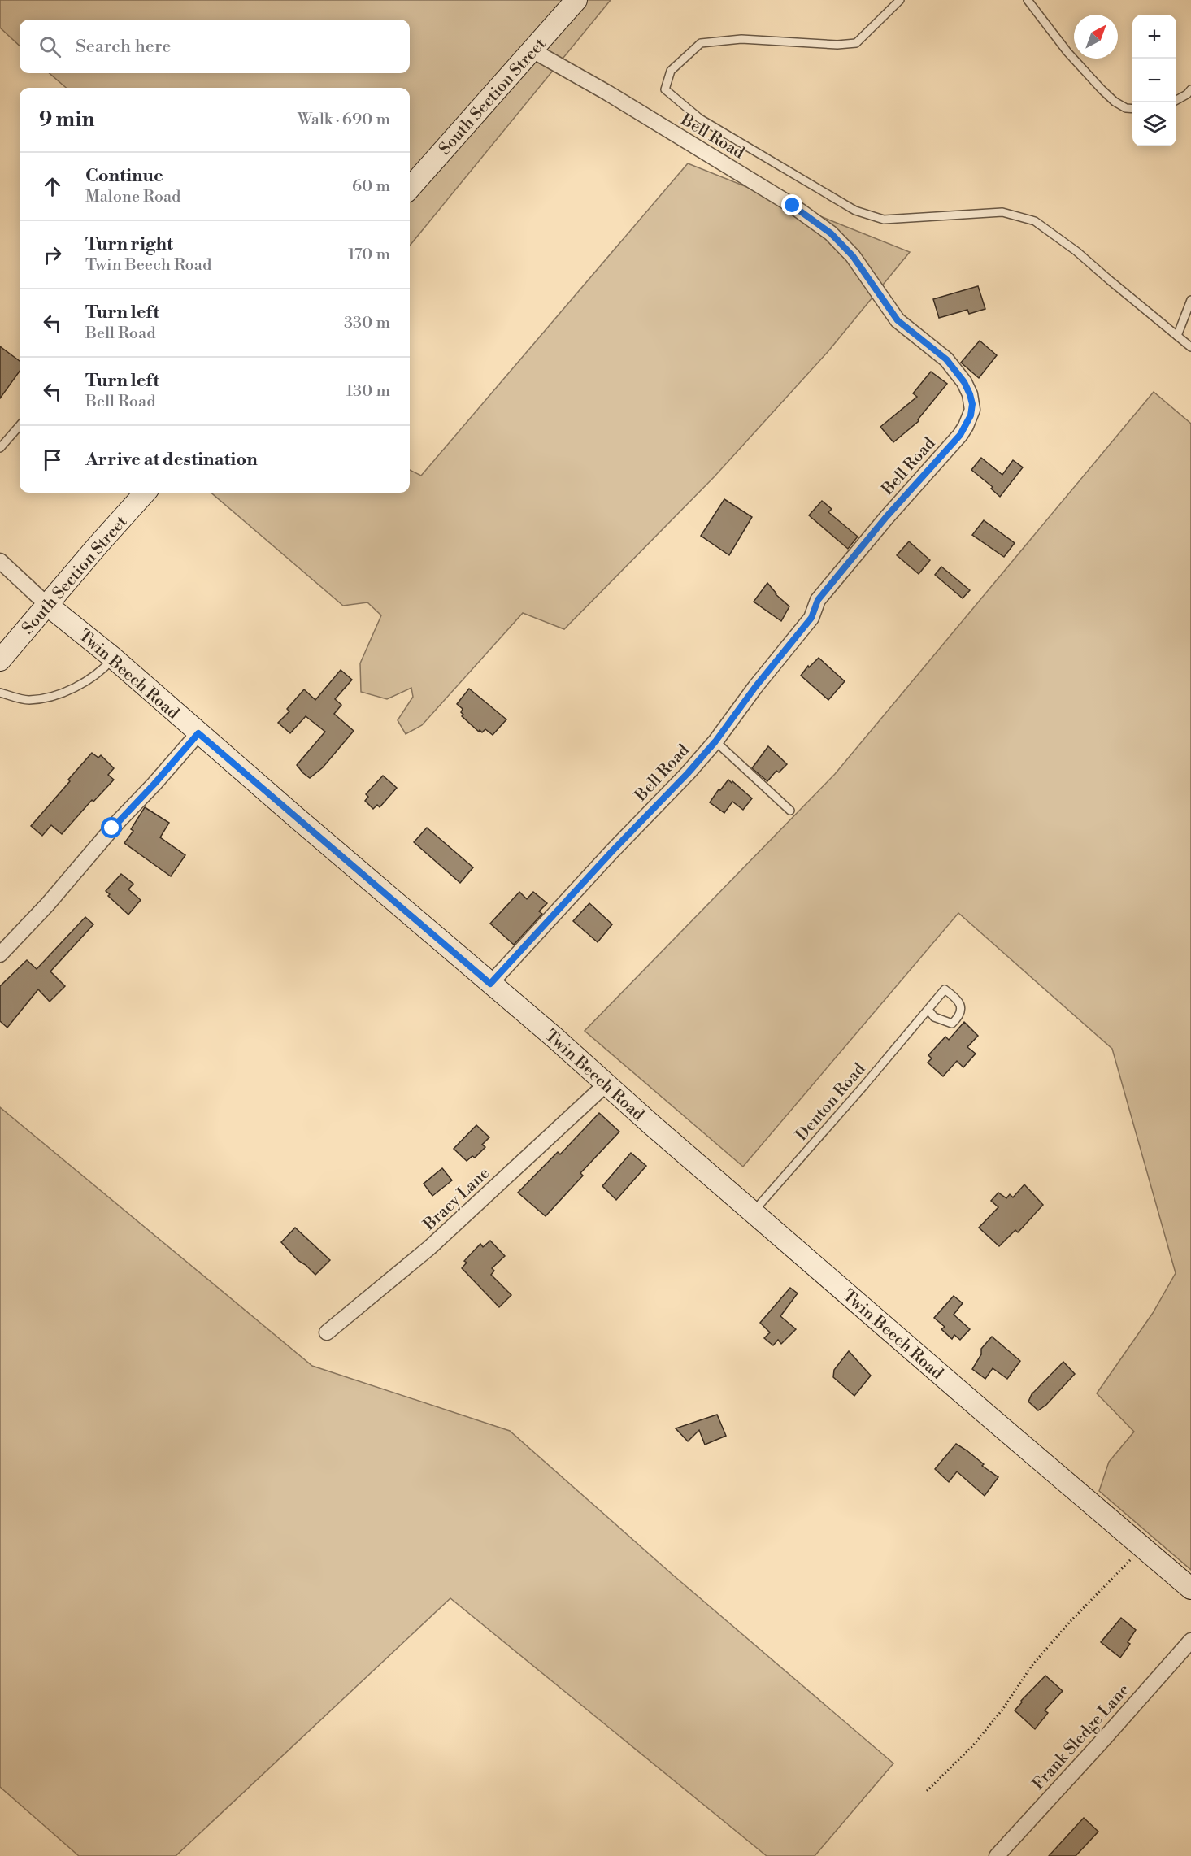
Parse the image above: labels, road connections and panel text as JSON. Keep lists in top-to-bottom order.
{
  "streets": {
    "street": [
      "South Section Street",
      "Bell Road",
      "Twin Beech Road",
      "Bracy Lane",
      "Frank Sledge Lane"
    ],
    "lane": ["Denton Road"]
  },
  "crossings": [
    ["South Section Street", "Bell Road"],
    ["South Section Street", "Twin Beech Road"],
    ["Bell Road", "Twin Beech Road"],
    ["Twin Beech Road", "Denton Road"],
    ["Twin Beech Road", "Bracy Lane"]
  ],
  "north": "top right",
  "page": {
    "map_buttons": ["+", "−"],
    "search": "Search here",
    "heading": ["9 min", "Walk · 690 m"],
    "list": [
      ["Continue", "Malone Road", "60 m"],
      ["Turn right", "Twin Beech Road", "170 m"],
      ["Turn left", "Bell Road", "330 m"],
      ["Turn left", "Bell Road", "130 m"],
      "Arrive at destination"
    ]
  }
}
